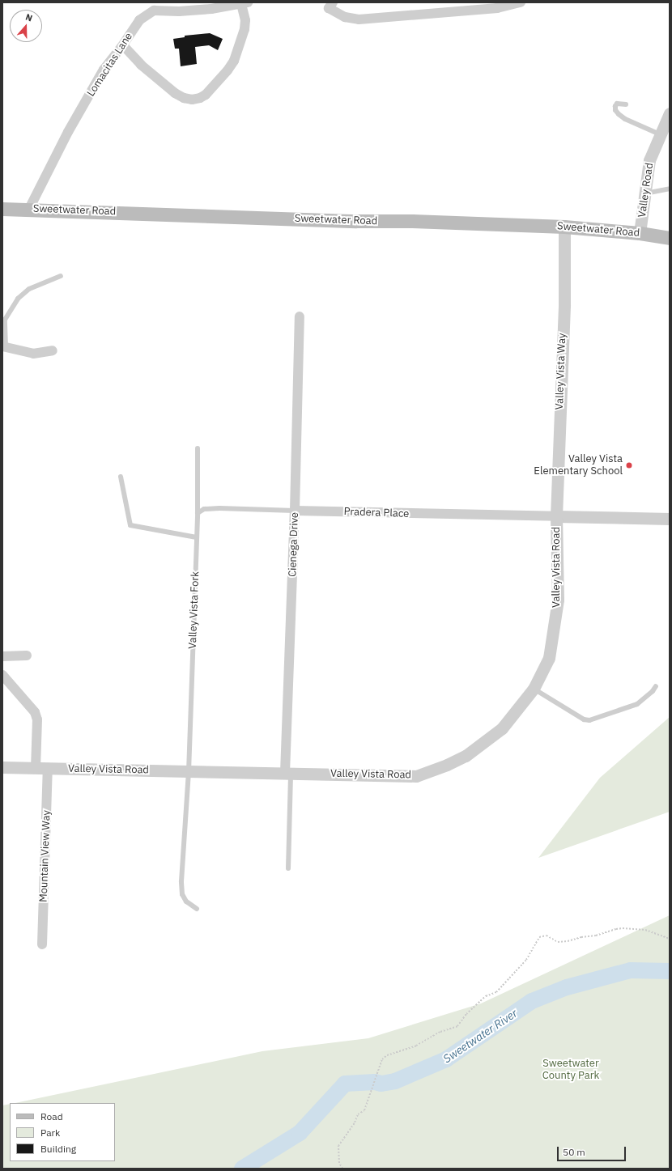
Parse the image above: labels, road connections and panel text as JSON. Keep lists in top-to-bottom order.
{
  "streets": {
    "main road": ["Sweetwater Road"],
    "street": [
      "Lomacitas Lane",
      "Valley Road",
      "Valley Vista Way",
      "Pradera Place",
      "Cienega Drive",
      "Valley Vista Road",
      "Mountain View Way"
    ],
    "lane": ["Valley Vista Fork"]
  },
  "crossings": [
    ["Lomacitas Lane", "Sweetwater Road"],
    ["Valley Road", "Sweetwater Road"],
    ["Sweetwater Road", "Valley Vista Way"],
    ["Valley Vista Way", "Pradera Place"],
    ["Valley Vista Way", "Valley Vista Road"],
    ["Pradera Place", "Cienega Drive"],
    ["Pradera Place", "Valley Vista Road"],
    ["Pradera Place", "Valley Vista Fork"],
    ["Cienega Drive", "Valley Vista Road"],
    ["Valley Vista Road", "Valley Vista Fork"],
    ["Valley Vista Road", "Mountain View Way"]
  ],
  "water": ["Sweetwater River"],
  "parks": ["Sweetwater County Park"],
  "places": ["Valley Vista Elementary School"],
  "legend": ["Road", "Park", "Building"],
  "scale_bar": "50 m",
  "north": "top"
}
